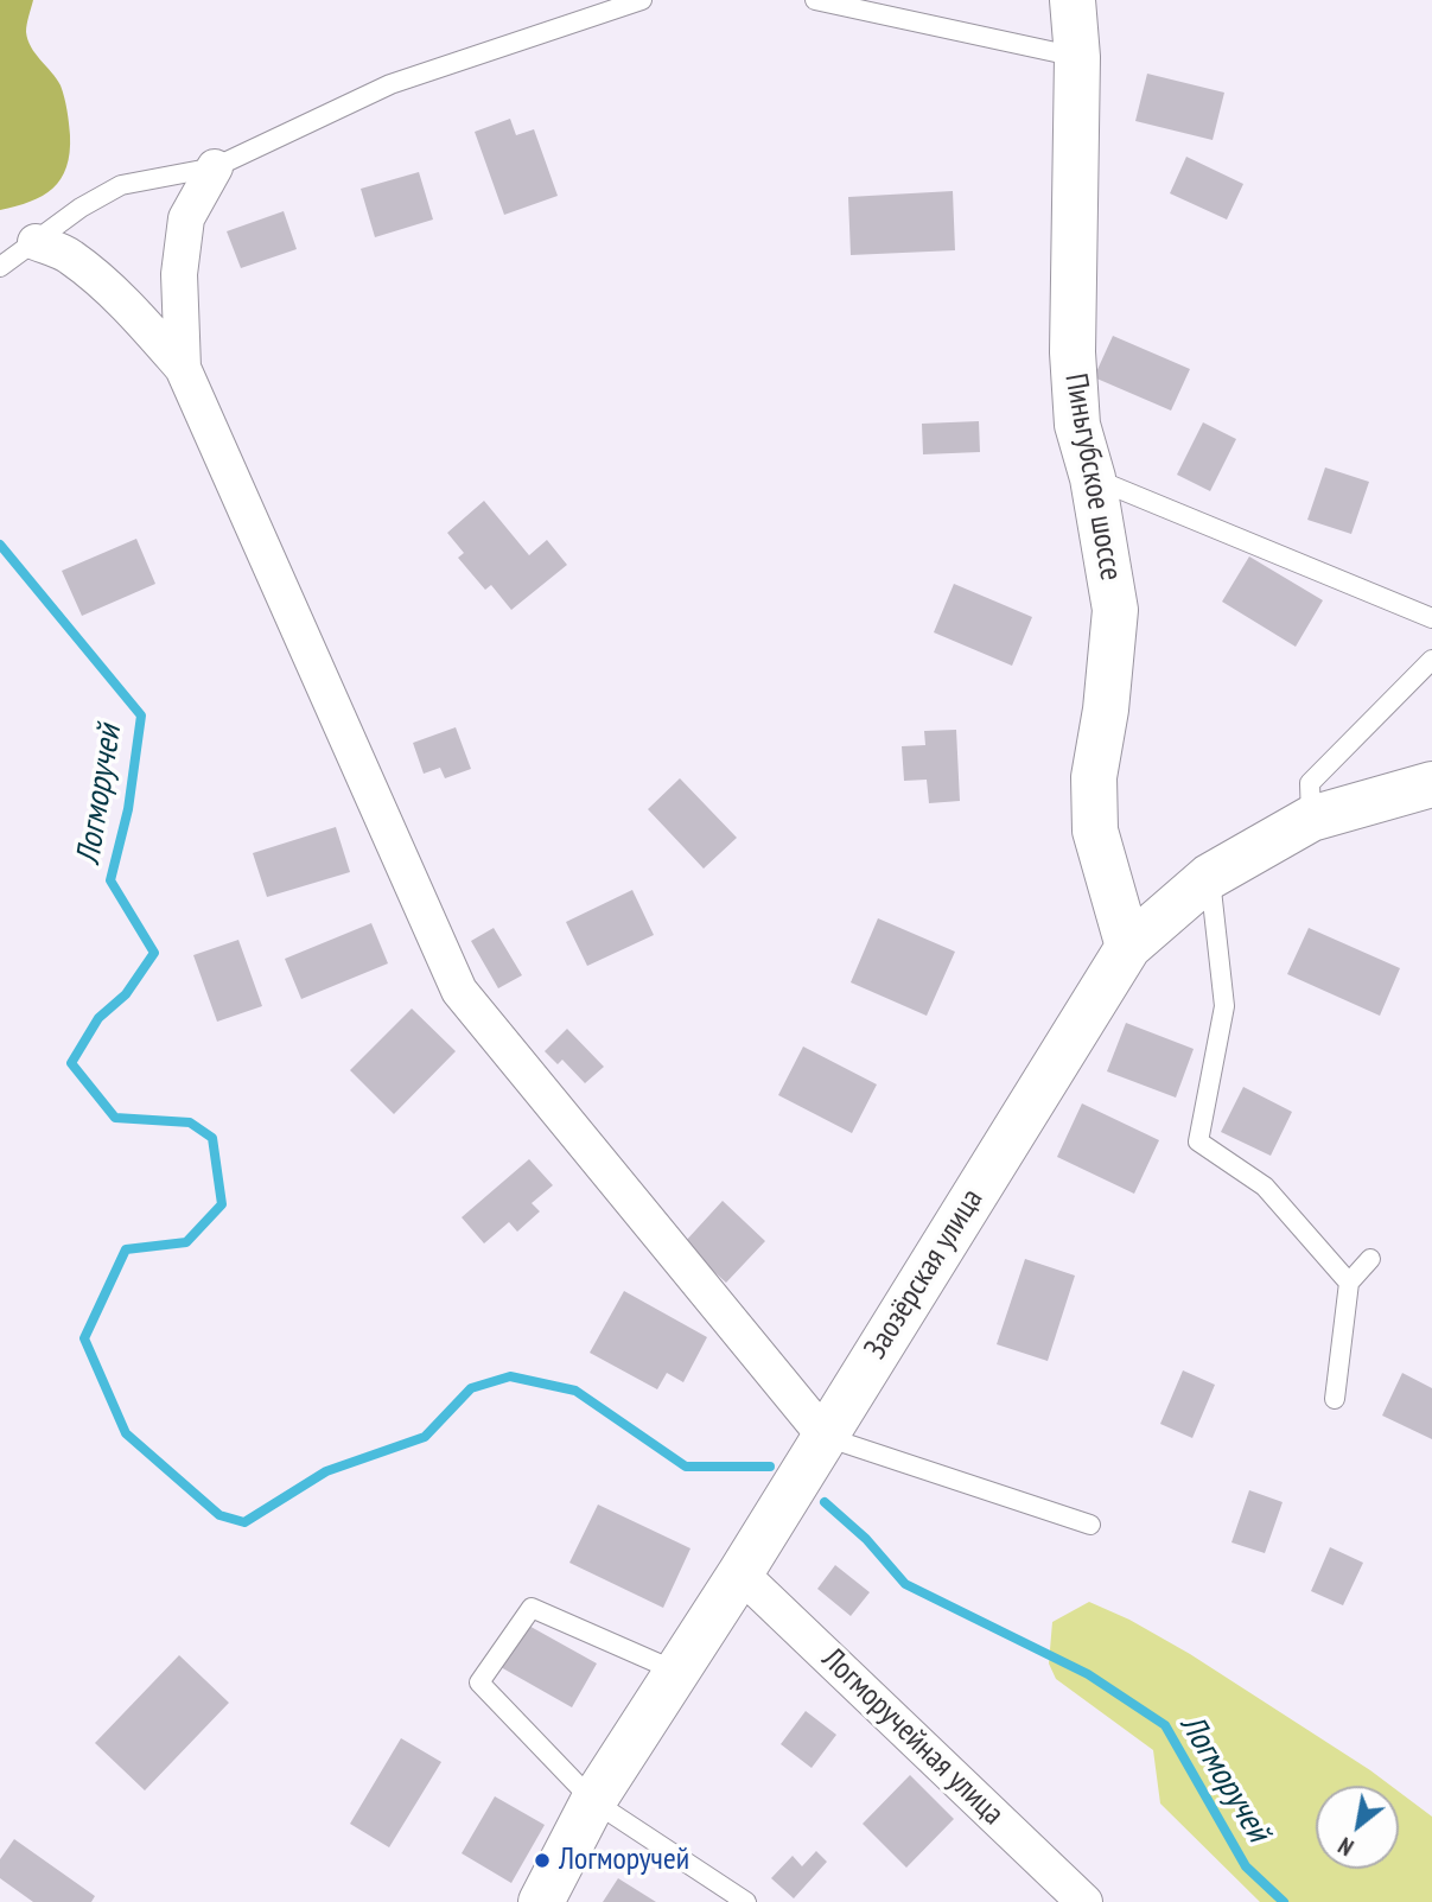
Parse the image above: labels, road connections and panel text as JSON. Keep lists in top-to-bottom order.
{
  "streets": {
    "street": ["Пиньгубское шоссе", "Заозёрская улица", "Логморучейная улица"]
  },
  "crossings": [
    ["Пиньгубское шоссе", "Заозёрская улица"],
    ["Заозёрская улица", "Логморучейная улица"]
  ],
  "water": ["Логморучей"],
  "places": ["Логморучей"],
  "north": "bottom left"
}
